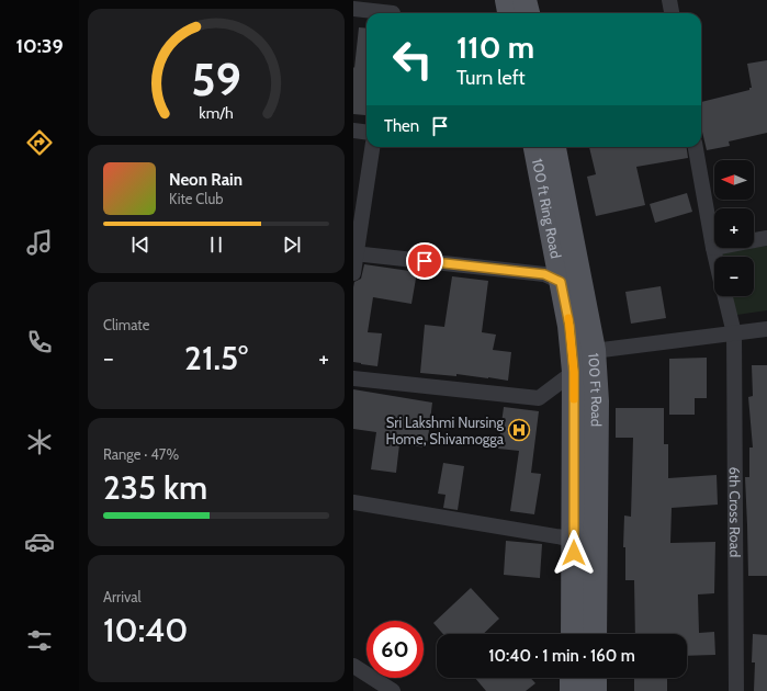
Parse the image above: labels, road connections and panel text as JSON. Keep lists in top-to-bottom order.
{
  "streets": {
    "main road": ["100 ft Ring Road", "100 Ft Road"],
    "street": ["6th Cross Road"]
  },
  "crossings": [
    ["100 ft Ring Road", "100 Ft Road"]
  ],
  "places": {
    "hospital": ["Sri Lakshmi Nursing Home, Shivamogga"]
  },
  "north": "left",
  "page": {
    "tabs": "10:39",
    "turn": ["110 m", "Turn left"],
    "then": "Then",
    "map_buttons": ["+", "−"],
    "song": ["Neon Rain", "Kite Club"],
    "tile": [
      "Climate",
      ["Range · 47%", "235 km"],
      ["Arrival", "10:40"]
    ],
    "heat": ["−", "21.5°", "+"],
    "limit": "60",
    "trip": "10:40 · 1 min · 160 m",
    "gauge": ["59", "km/h"]
  }
}
